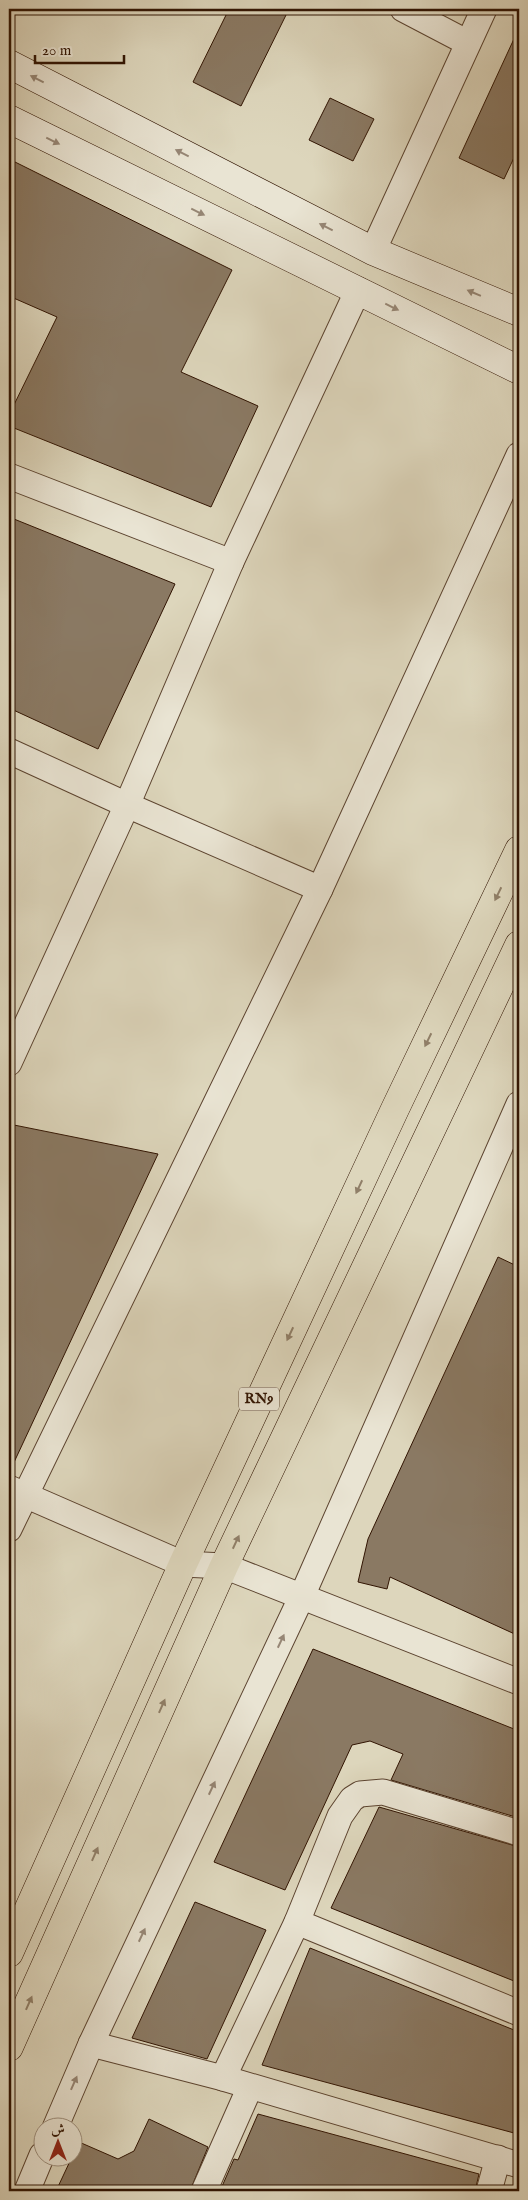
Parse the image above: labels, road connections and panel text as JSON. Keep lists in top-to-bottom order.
{
  "streets": {
    "highway": ["RN9"]
  },
  "scale_bar": "20 m",
  "north": "top"
}
